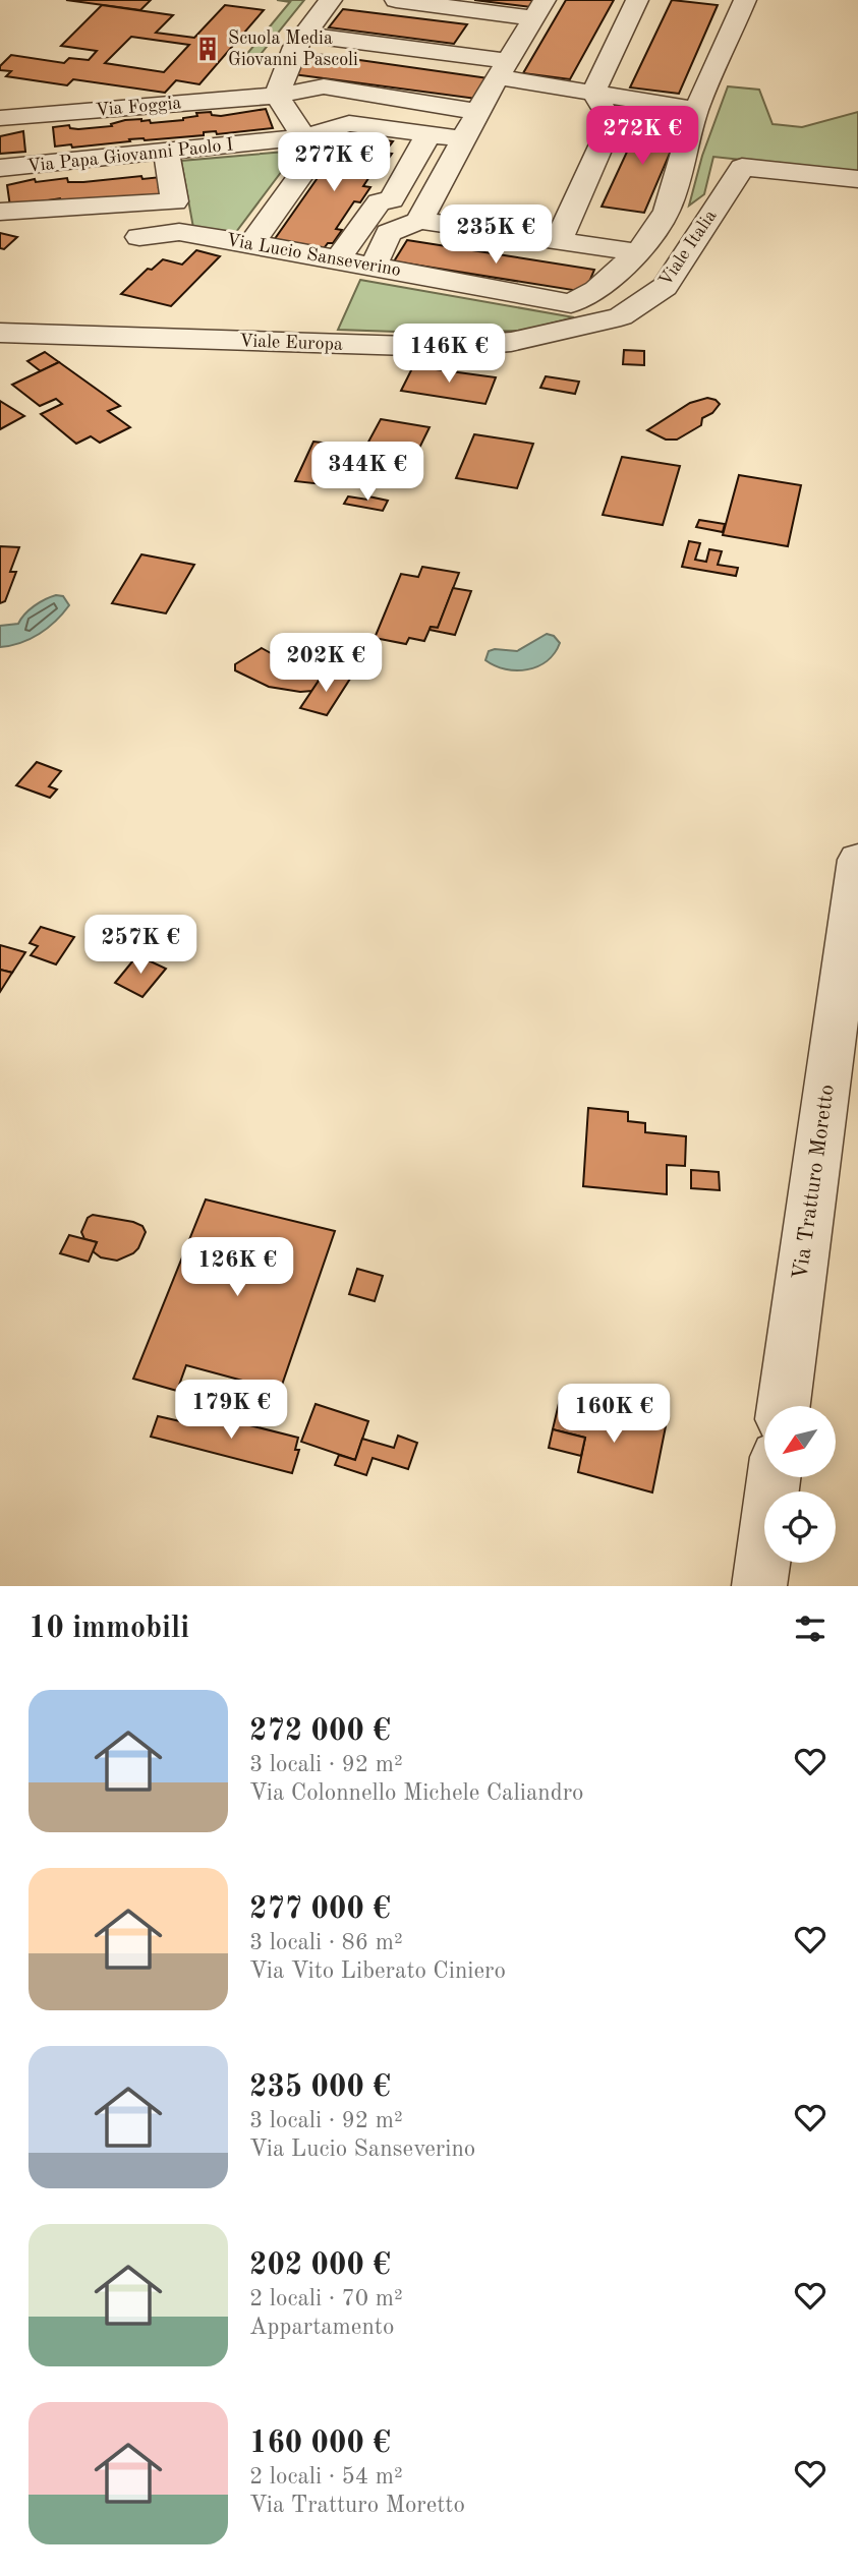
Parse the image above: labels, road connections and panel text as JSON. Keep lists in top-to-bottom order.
{
  "streets": {
    "street": [
      "Via Foggia",
      "Via Papa Giovanni Paolo I",
      "Viale Italia",
      "Via Lucio Sanseverino",
      "Viale Europa",
      "Via Tratturo Moretto"
    ]
  },
  "crossings": [
    ["Viale Italia", "Viale Europa"]
  ],
  "places": {
    "building": ["Scuola Media Giovanni Pascoli"]
  },
  "north": "bottom left",
  "page": {
    "price": [
      "272K €",
      "277K €",
      "235K €",
      "146K €",
      "344K €",
      "202K €",
      "257K €",
      "126K €",
      "179K €",
      "160K €"
    ],
    "heading": "10 immobili",
    "list": [
      {
        "name": "272 000 €",
        "note": "3 locali · 92 m² · Via Colonnello Michele Caliandro"
      },
      {
        "name": "277 000 €",
        "note": "3 locali · 86 m² · Via Vito Liberato Ciniero"
      },
      {
        "name": "235 000 €",
        "note": "3 locali · 92 m² · Via Lucio Sanseverino"
      },
      {
        "name": "202 000 €",
        "note": "2 locali · 70 m² · Appartamento"
      },
      {
        "name": "160 000 €",
        "note": "2 locali · 54 m² · Via Tratturo Moretto"
      }
    ]
  }
}
